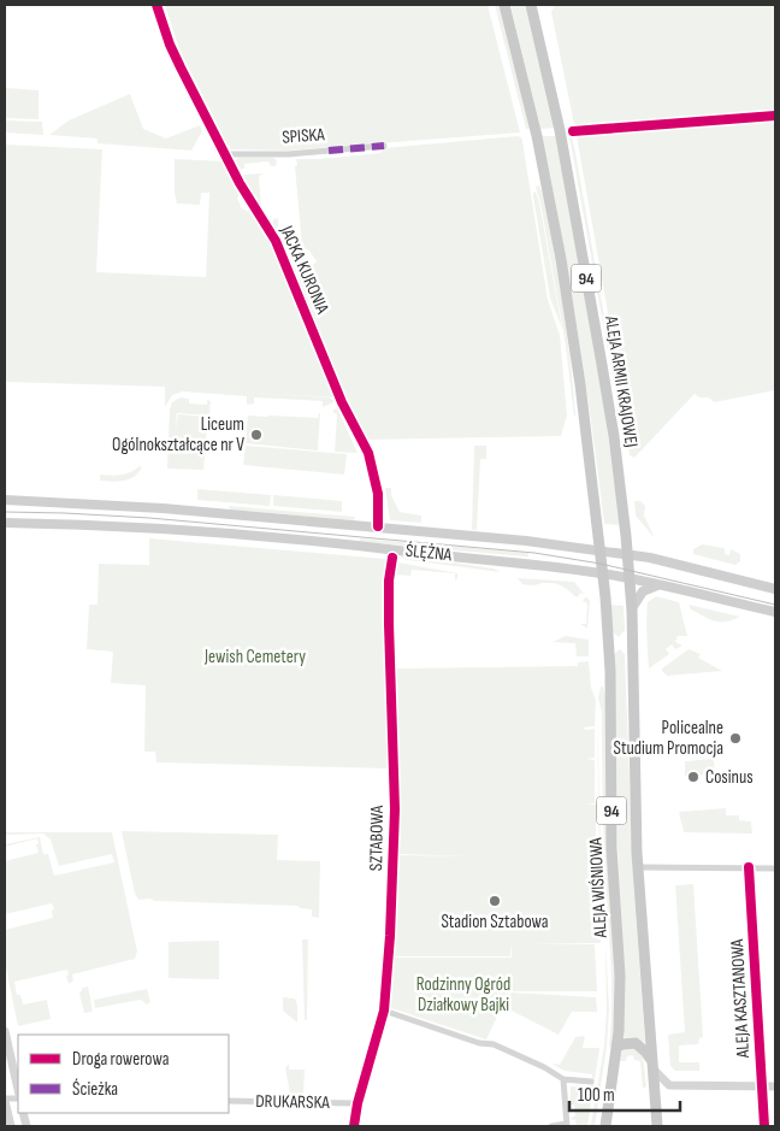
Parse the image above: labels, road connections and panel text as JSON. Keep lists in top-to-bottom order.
{
  "streets": {
    "main road": [
      "94",
      "ALEJA ARMII KRAJOWEJ",
      "ŚLĘŻNA",
      "ALEJA WIŚNIOWA"
    ],
    "street": [
      "SPISKA",
      "JACKA KURONIA",
      "SZTABOWA",
      "ALEJA KASZTANOWA",
      "DRUKARSKA"
    ]
  },
  "crossings": [
    ["SPISKA", "JACKA KURONIA"],
    ["JACKA KURONIA", "ŚLĘŻNA"],
    ["94", "ALEJA ARMII KRAJOWEJ"],
    ["94", "ŚLĘŻNA"],
    ["94", "ALEJA WIŚNIOWA"],
    ["ALEJA ARMII KRAJOWEJ", "ŚLĘŻNA"],
    ["ŚLĘŻNA", "SZTABOWA"],
    ["ŚLĘŻNA", "ALEJA WIŚNIOWA"],
    ["SZTABOWA", "DRUKARSKA"]
  ],
  "parks": ["Jewish Cemetery", "Rodzinny Ogród Działkowy Bajki"],
  "places": [
    "Liceum Ogólnokształcące nr V",
    "Policealne Studium Promocja",
    "Cosinus",
    "Stadion Sztabowa"
  ],
  "legend": ["Droga rowerowa", "Ścieżka"],
  "scale_bar": "100 m"
}
